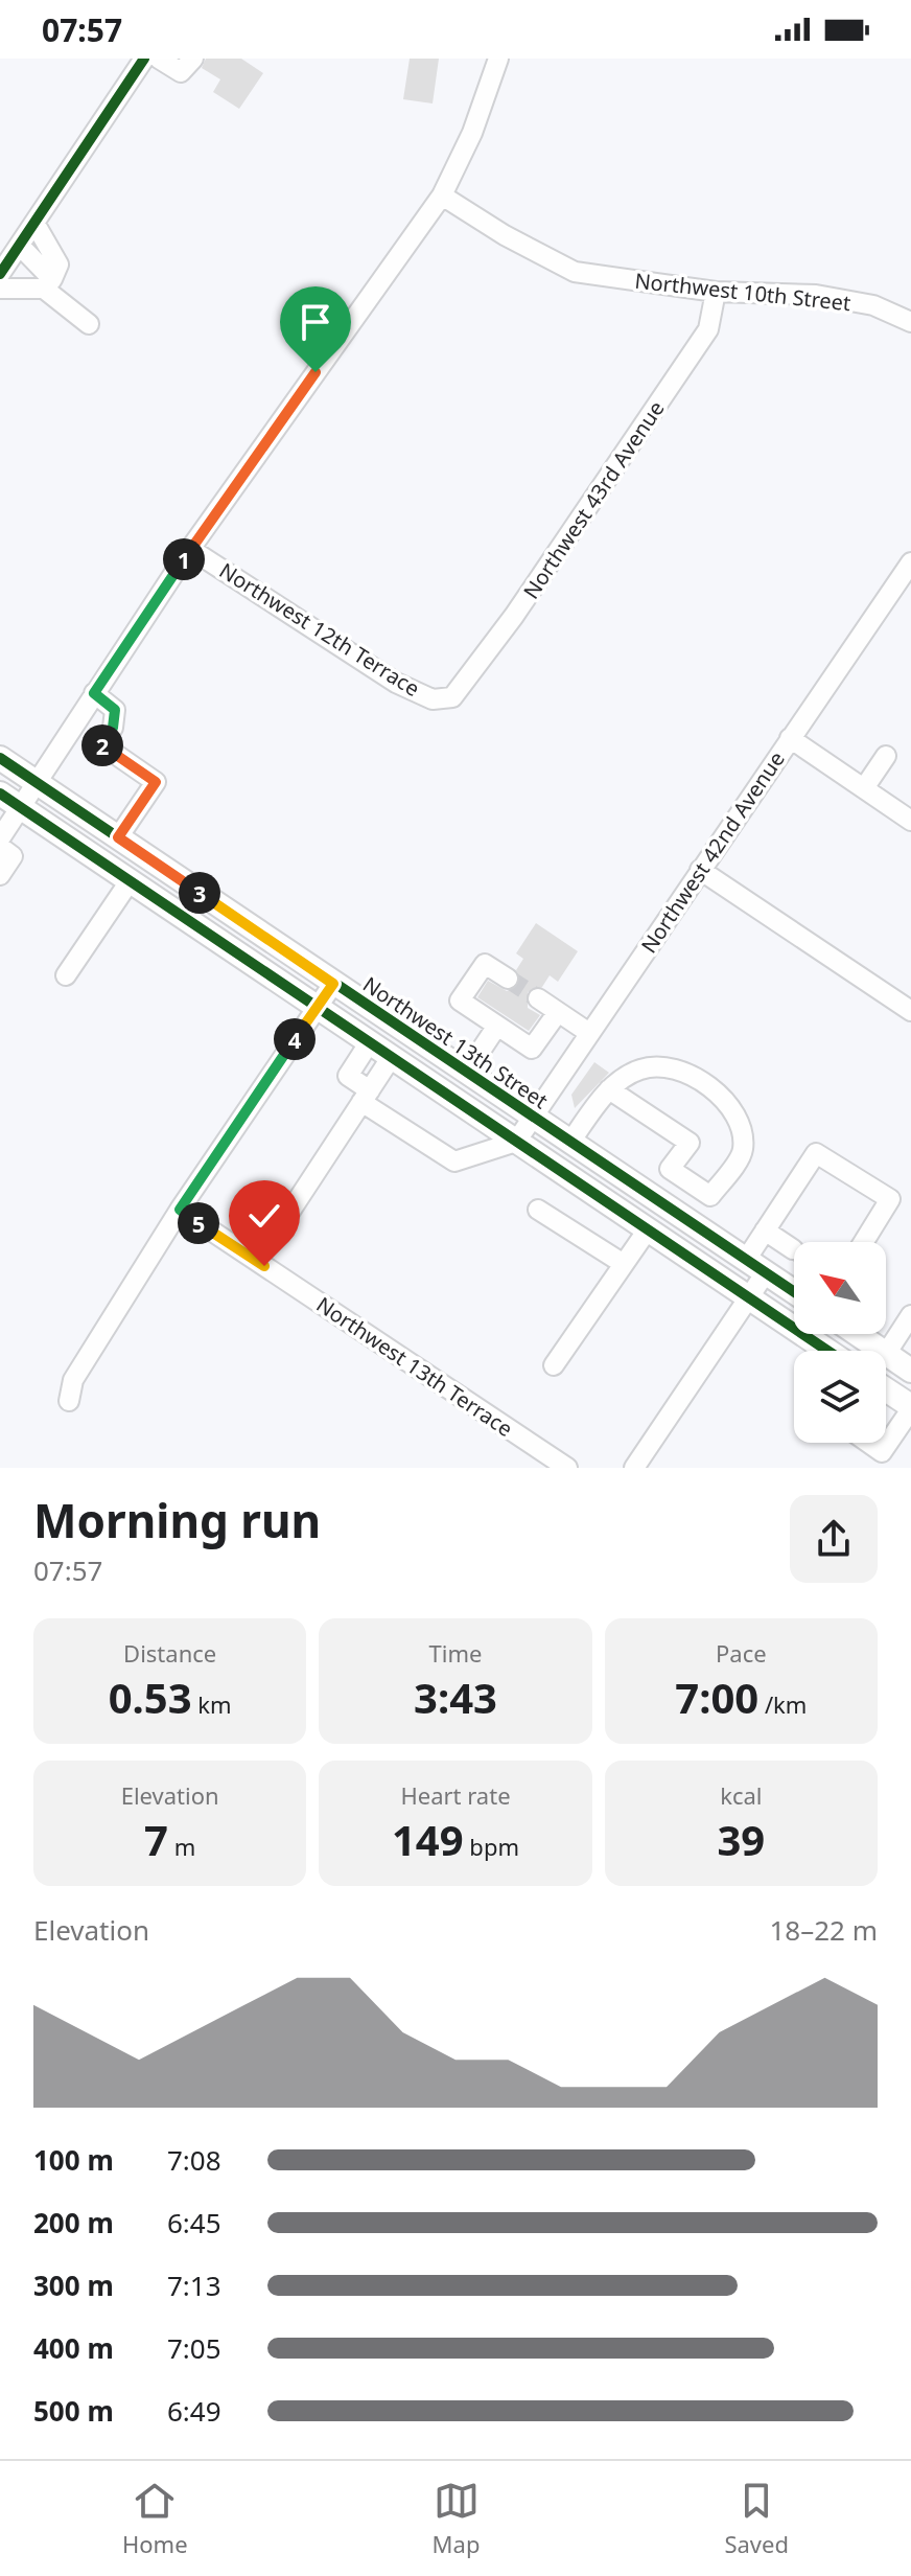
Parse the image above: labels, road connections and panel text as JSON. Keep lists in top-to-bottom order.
{
  "streets": {
    "main road": ["Northwest 13th Street"],
    "street": [
      "Northwest 10th Street",
      "Northwest 43rd Avenue",
      "Northwest 12th Terrace",
      "Northwest 42nd Avenue",
      "Northwest 13th Terrace"
    ]
  },
  "crossings": [
    ["Northwest 10th Street", "Northwest 43rd Avenue"],
    ["Northwest 43rd Avenue", "Northwest 12th Terrace"],
    ["Northwest 42nd Avenue", "Northwest 13th Street"]
  ],
  "north": "top left",
  "page": {
    "status": "07:57",
    "pins": [
      "1",
      "2",
      "3",
      "4",
      "5"
    ],
    "heading": ["Morning run", "07:57"],
    "stats": [
      ["Distance", "0.53 km"],
      ["Time", "3:43"],
      ["Pace", "7:00 /km"],
      ["Elevation", "7 m"],
      ["Heart rate", "149 bpm"],
      ["kcal", "39"]
    ],
    "chart": ["Elevation", "18–22 m"],
    "list": [
      {
        "name": "100 m",
        "note": "7:08"
      },
      {
        "name": "200 m",
        "note": "6:45"
      },
      {
        "name": "300 m",
        "note": "7:13"
      },
      {
        "name": "400 m",
        "note": "7:05"
      },
      {
        "name": "500 m",
        "note": "6:49"
      }
    ],
    "tabs": ["Home", "Map", "Saved"]
  }
}
